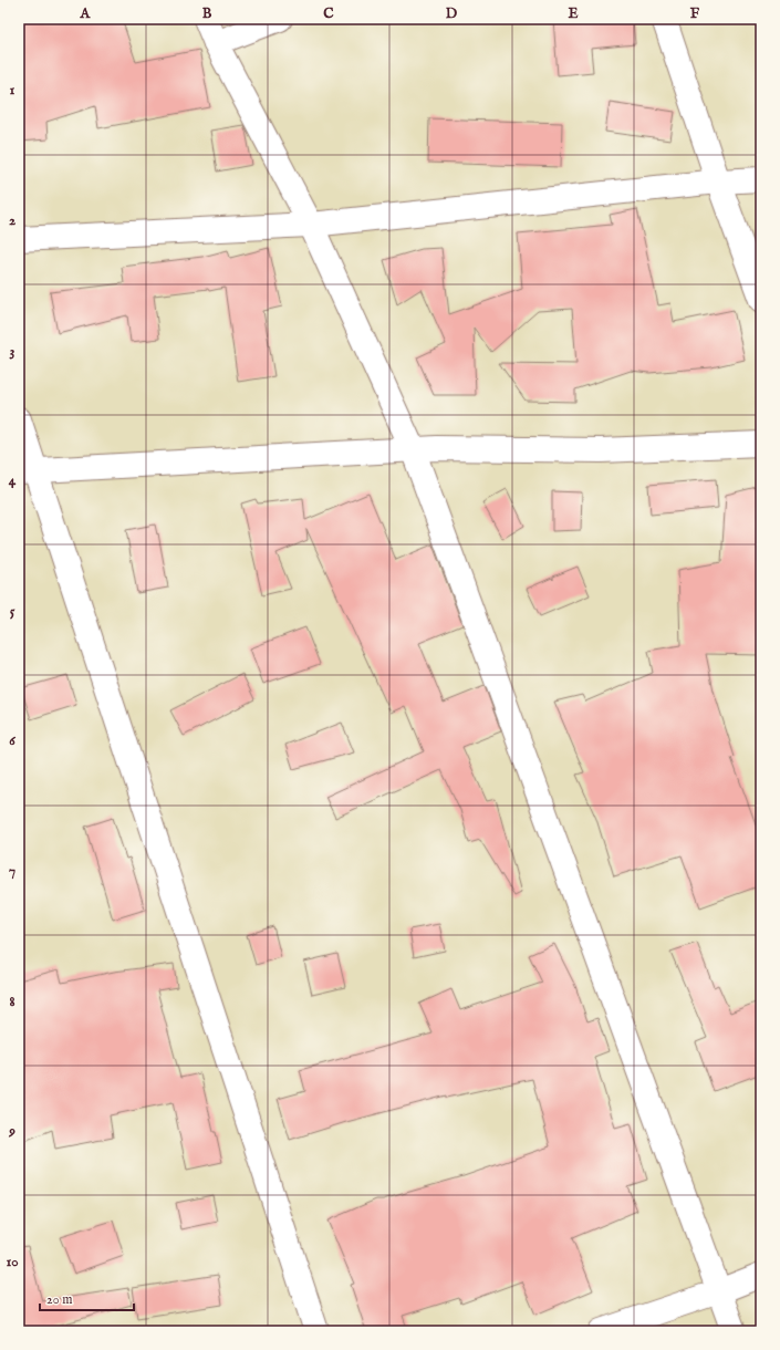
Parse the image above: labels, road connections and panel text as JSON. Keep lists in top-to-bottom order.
{
  "scale_bar": "20 m",
  "grid": {
    "columns": [
      "A",
      "B",
      "C",
      "D",
      "E",
      "F"
    ],
    "rows": [
      "1",
      "2",
      "3",
      "4",
      "5",
      "6",
      "7",
      "8",
      "9",
      "10"
    ]
  }
}
